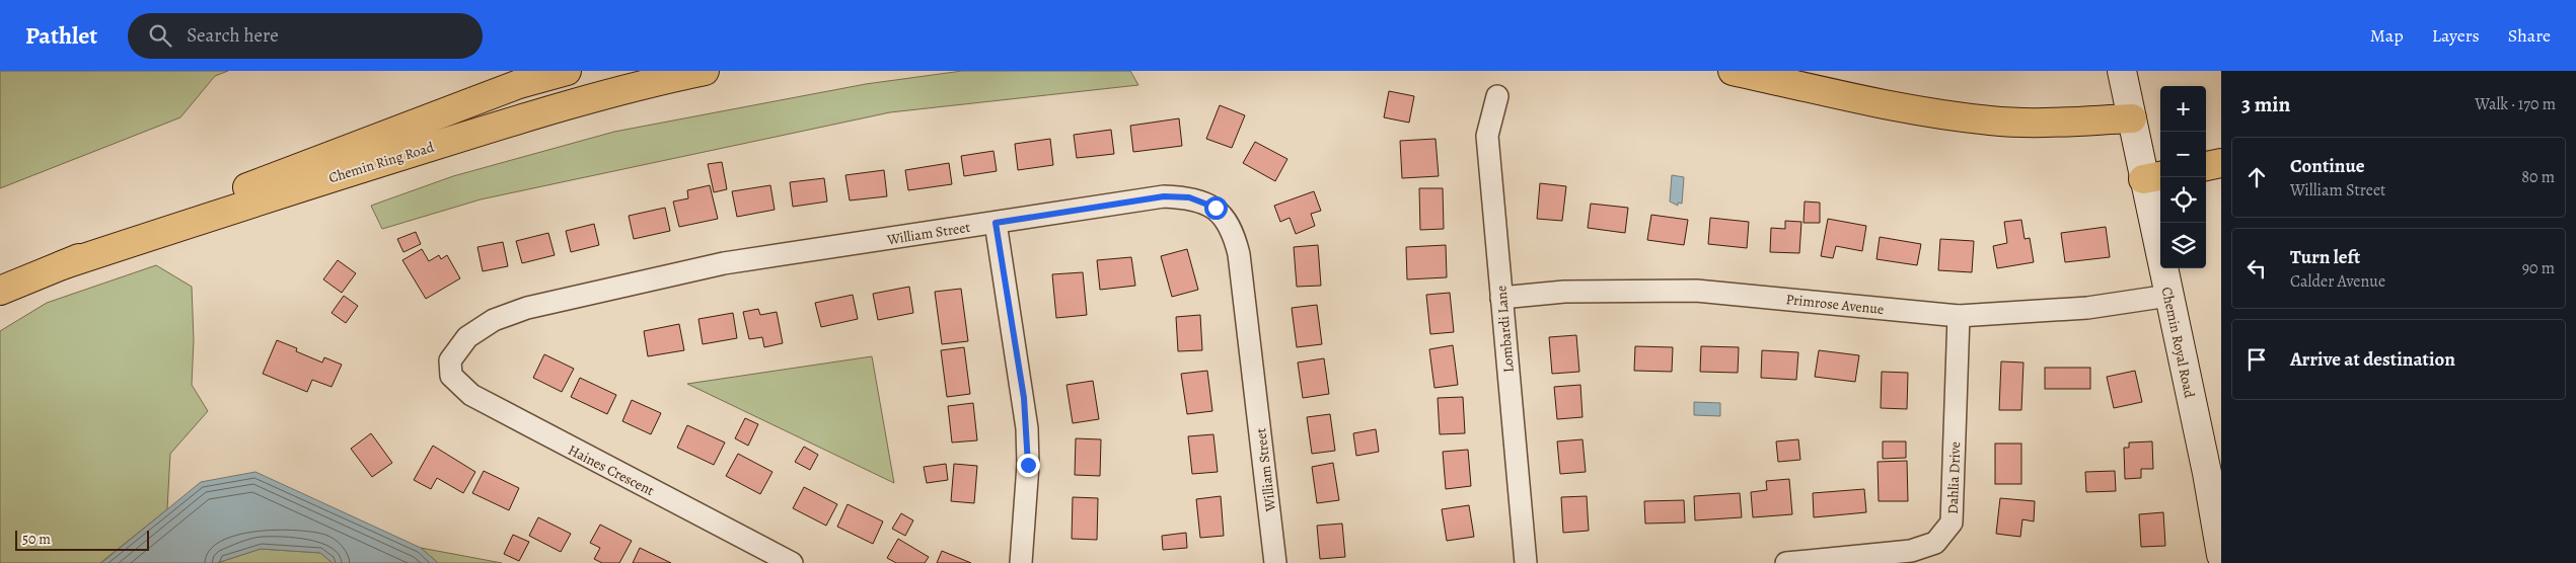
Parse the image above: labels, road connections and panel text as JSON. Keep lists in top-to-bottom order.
{
  "streets": {
    "highway": ["Chemin Ring Road"],
    "main road": ["Chemin Royal Road"],
    "street": [
      "William Street",
      "Primrose Avenue",
      "Lombardi Lane",
      "Haines Crescent",
      "Dahlia Drive"
    ]
  },
  "crossings": [
    ["William Street", "Haines Crescent"],
    ["Primrose Avenue", "Lombardi Lane"],
    ["Primrose Avenue", "Chemin Royal Road"],
    ["Primrose Avenue", "Dahlia Drive"]
  ],
  "scale_bar": "50 m",
  "page": {
    "header": "Pathlet",
    "search": "Search here",
    "nav": ["Map", "Layers", "Share"],
    "heading": ["3 min", "Walk · 170 m"],
    "map_buttons": ["+", "−"],
    "list": [
      ["Continue", "William Street", "80 m"],
      ["Turn left", "Calder Avenue", "90 m"],
      "Arrive at destination"
    ],
    "scale": "50 m"
  }
}
